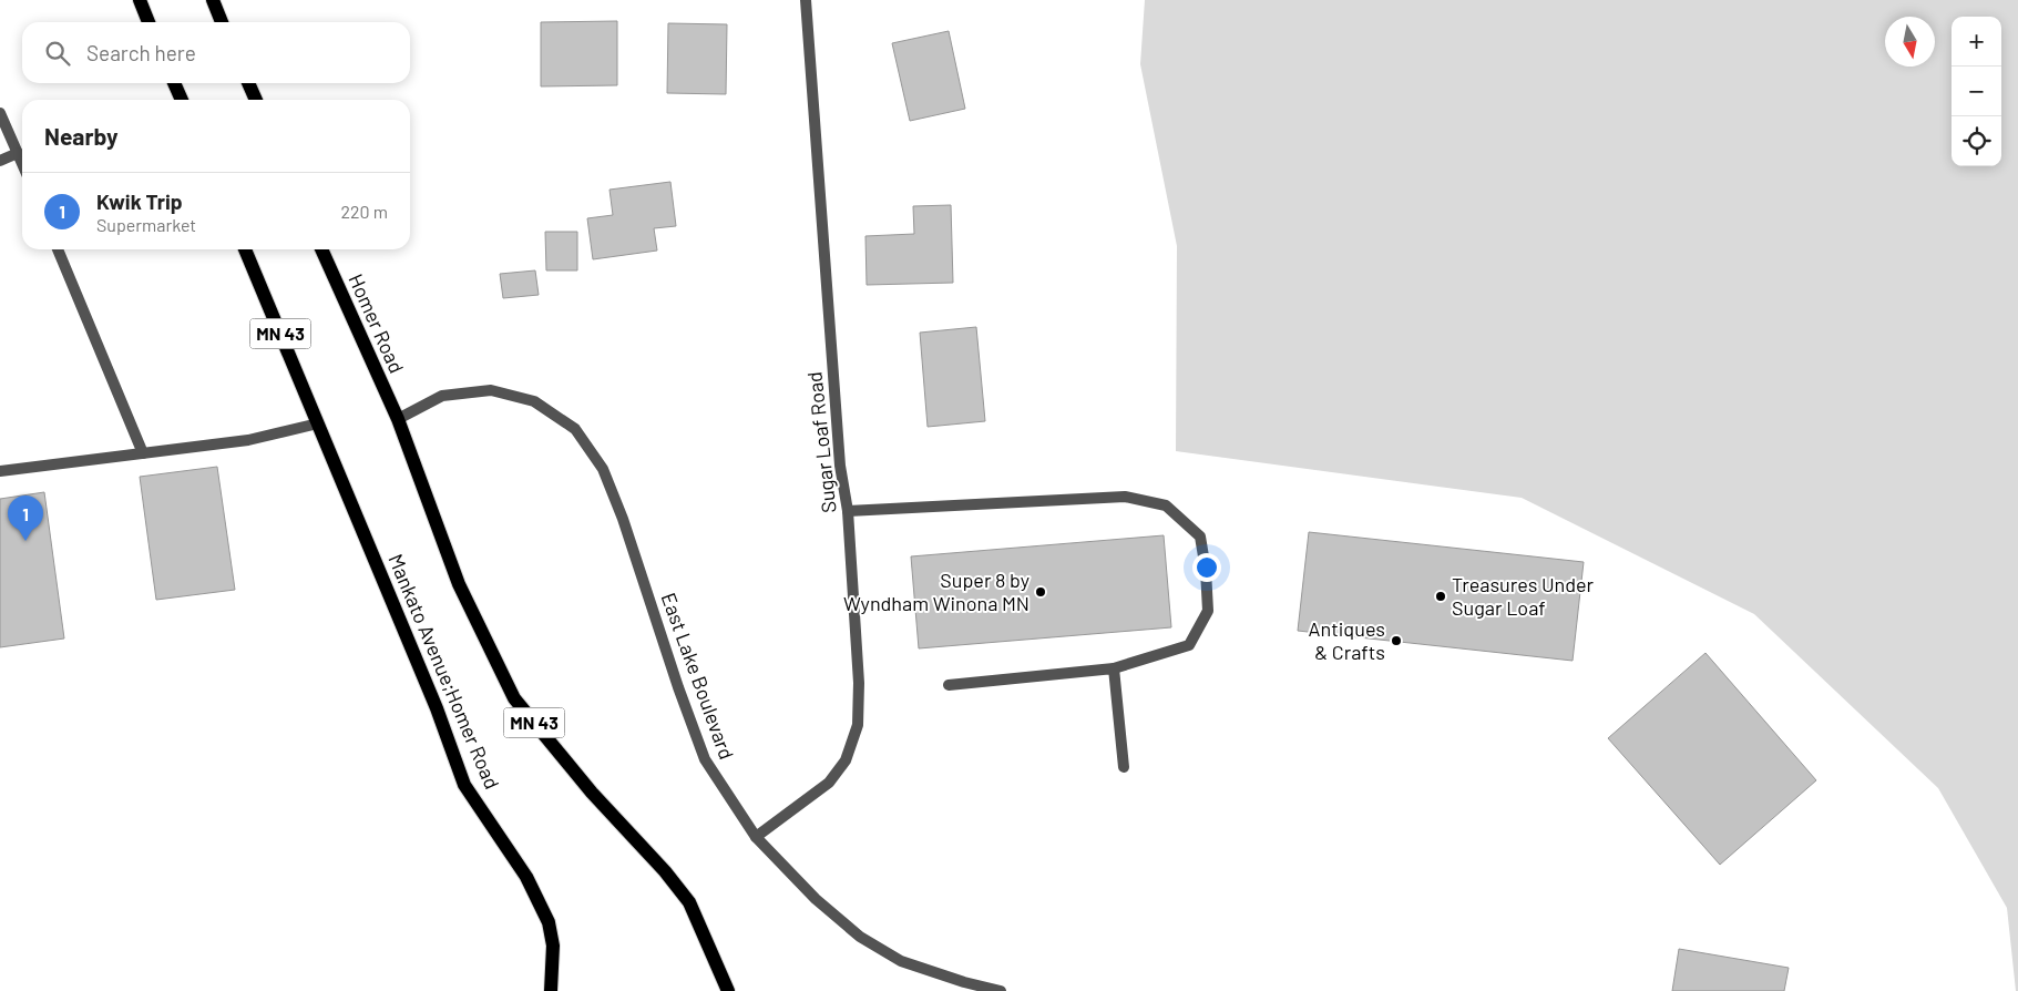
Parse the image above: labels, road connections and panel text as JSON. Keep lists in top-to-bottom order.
{
  "streets": {
    "main road": ["Homer Road", "MN 43", "Mankato Avenue;Homer Road"],
    "street": ["Sugar Loaf Road", "East Lake Boulevard"]
  },
  "crossings": [
    ["Homer Road", "MN 43"],
    ["Homer Road", "East Lake Boulevard"],
    ["MN 43", "Mankato Avenue;Homer Road"],
    ["MN 43", "East Lake Boulevard"],
    ["Sugar Loaf Road", "East Lake Boulevard"]
  ],
  "places": ["Super 8 by Wyndham Winona MN", "Treasures Under Sugar Loaf", "Antiques & Crafts"],
  "north": "bottom",
  "page": {
    "map_buttons": ["+", "−"],
    "search": "Search here",
    "heading": "Nearby",
    "list": [
      {
        "mark": "1",
        "name": "Kwik Trip",
        "note": "Supermarket",
        "value": "220 m"
      }
    ],
    "pins": "1"
  }
}
